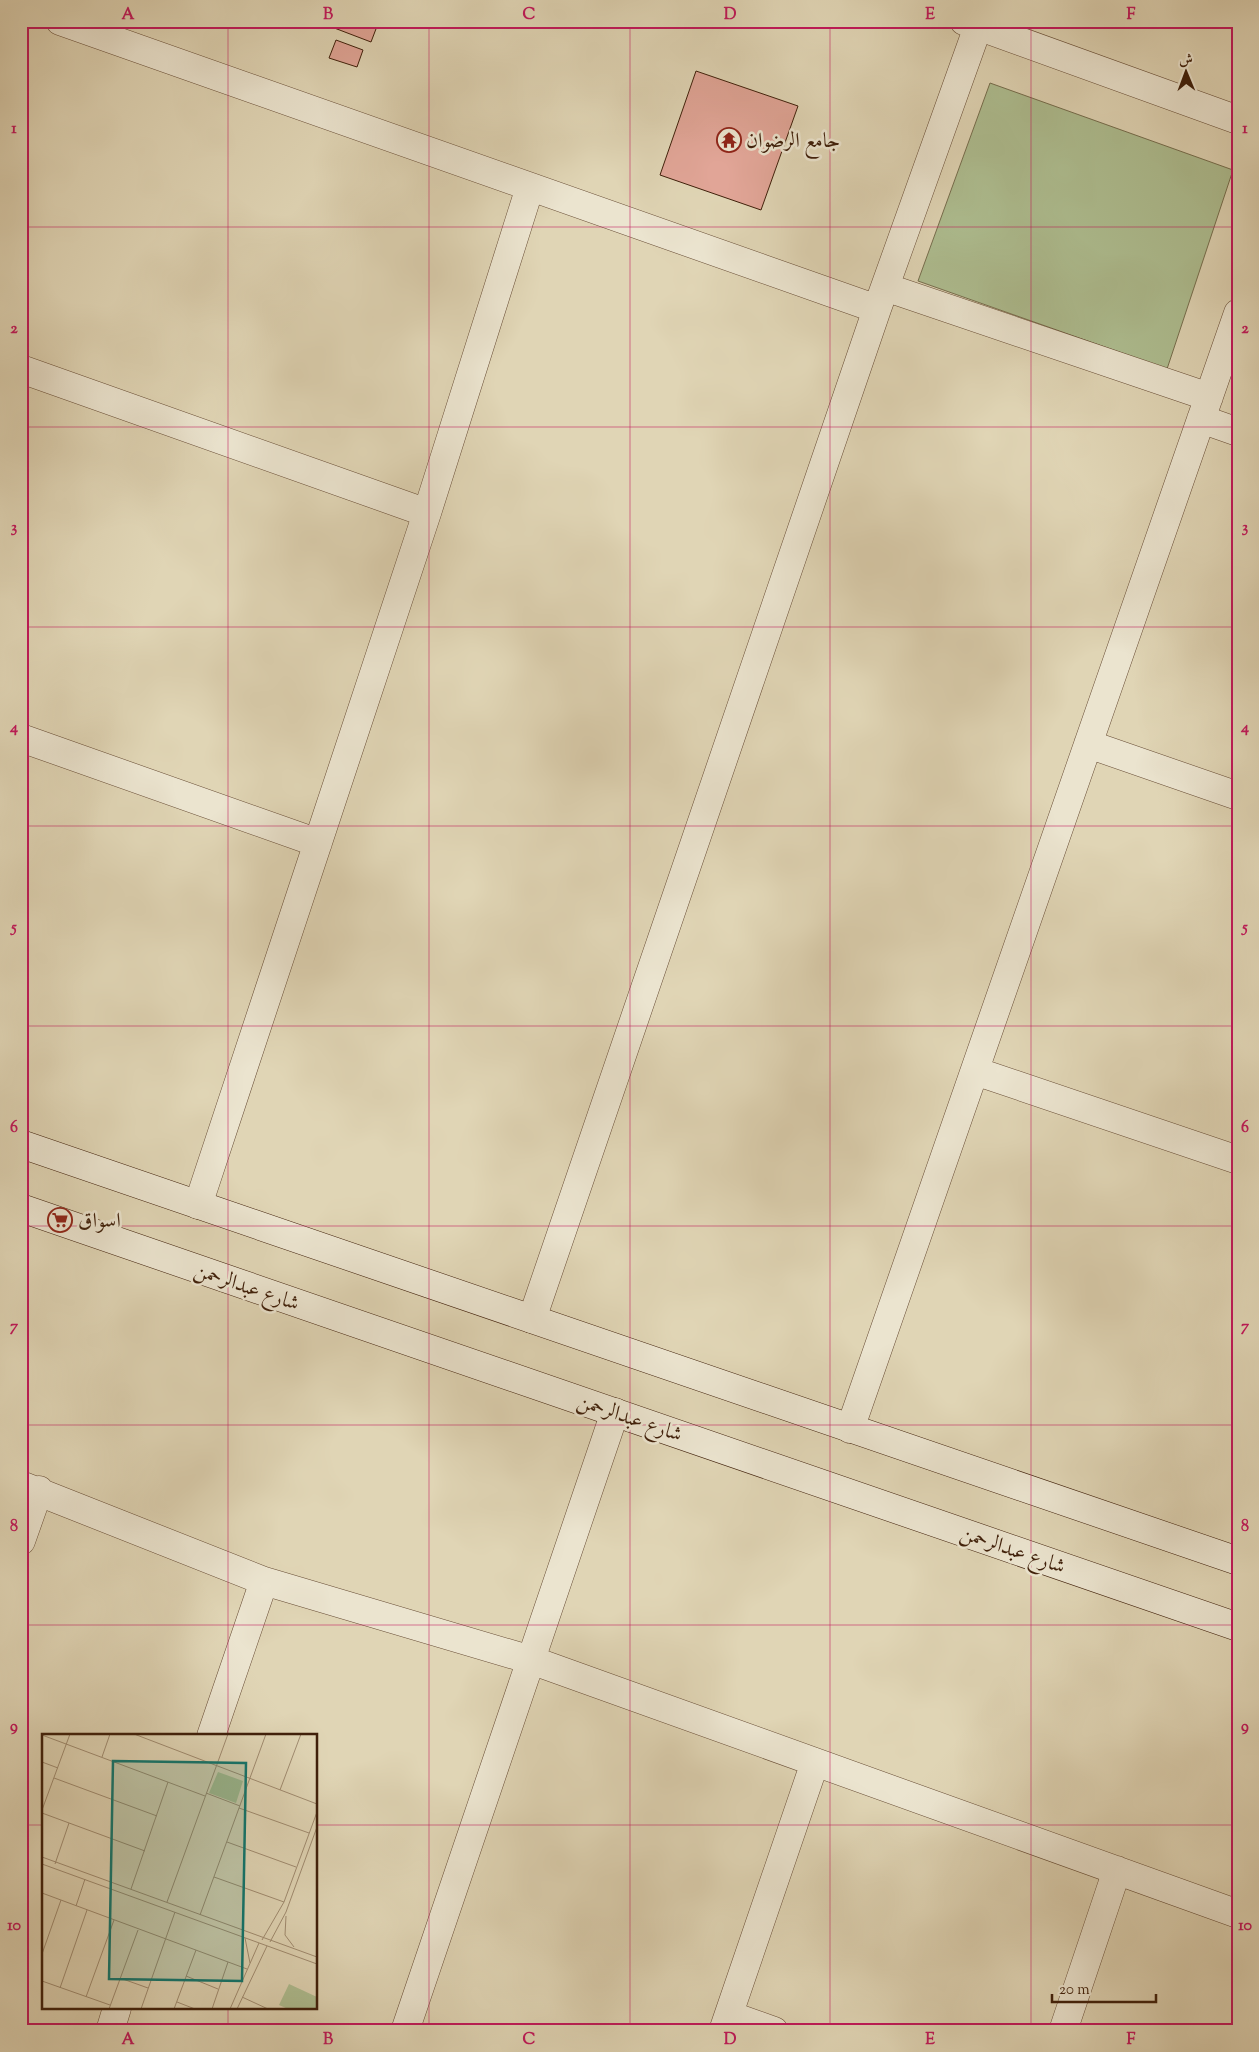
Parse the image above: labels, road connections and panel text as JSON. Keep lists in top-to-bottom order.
{
  "streets": {
    "street": ["شارع عبدالرحمن"]
  },
  "places": {
    "temple": ["جامع الرضوان"],
    "supermarket": ["اسواق"]
  },
  "scale_bar": "20 m",
  "north": "top",
  "grid": {
    "columns": [
      "A",
      "B",
      "C",
      "D",
      "E",
      "F"
    ],
    "rows": [
      "1",
      "2",
      "3",
      "4",
      "5",
      "6",
      "7",
      "8",
      "9",
      "10"
    ]
  }
}
